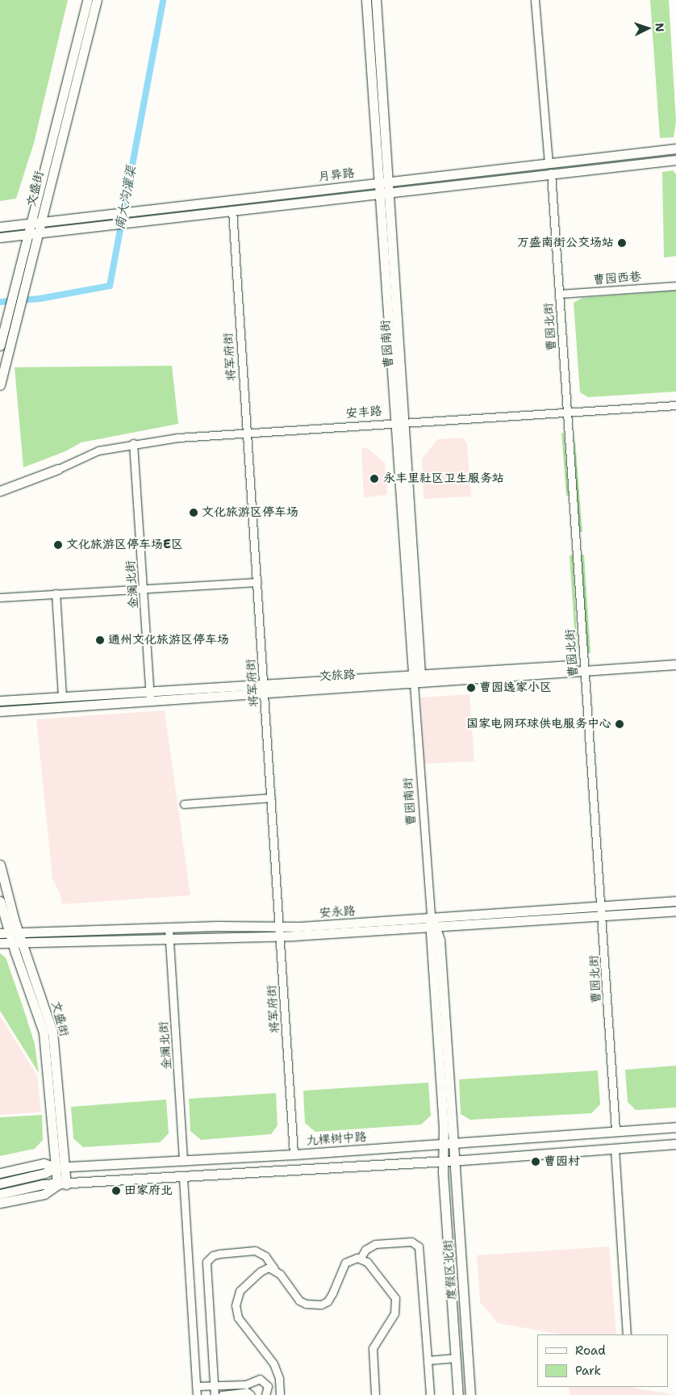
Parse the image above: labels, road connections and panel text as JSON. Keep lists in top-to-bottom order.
{
  "streets": {
    "main road": [
      "月异路",
      "文盛街",
      "曹园南街",
      "安丰路",
      "文旅路",
      "安永路",
      "九棵树中路",
      "度假区北街"
    ],
    "street": [
      "曹园西巷",
      "曹园北街",
      "将军府街",
      "金澜北街"
    ]
  },
  "crossings": [
    ["月异路", "文盛街"],
    ["月异路", "曹园北街"],
    ["月异路", "曹园南街"],
    ["月异路", "将军府街"],
    ["文盛街", "安永路"],
    ["文盛街", "九棵树中路"],
    ["曹园西巷", "曹园北街"],
    ["曹园北街", "安丰路"],
    ["曹园北街", "文旅路"],
    ["曹园北街", "安永路"],
    ["曹园北街", "九棵树中路"],
    ["曹园南街", "安丰路"],
    ["曹园南街", "文旅路"],
    ["曹园南街", "安永路"],
    ["曹园南街", "九棵树中路"],
    ["曹园南街", "度假区北街"],
    ["将军府街", "安丰路"],
    ["将军府街", "文旅路"],
    ["将军府街", "安永路"],
    ["将军府街", "九棵树中路"],
    ["安丰路", "金澜北街"],
    ["金澜北街", "文旅路"],
    ["金澜北街", "安永路"],
    ["金澜北街", "九棵树中路"],
    ["九棵树中路", "度假区北街"]
  ],
  "water": ["南大沟灌渠"],
  "places": [
    "万盛南街公交场站",
    "永丰里社区卫生服务站",
    "文化旅游区停车场",
    "文化旅游区停车场E区",
    "通州文化旅游区停车场",
    "曹园逸家小区",
    "国家电网环球供电服务中心",
    "曹园村",
    "田家府北"
  ],
  "legend": ["Road", "Park"],
  "north": "right"
}
